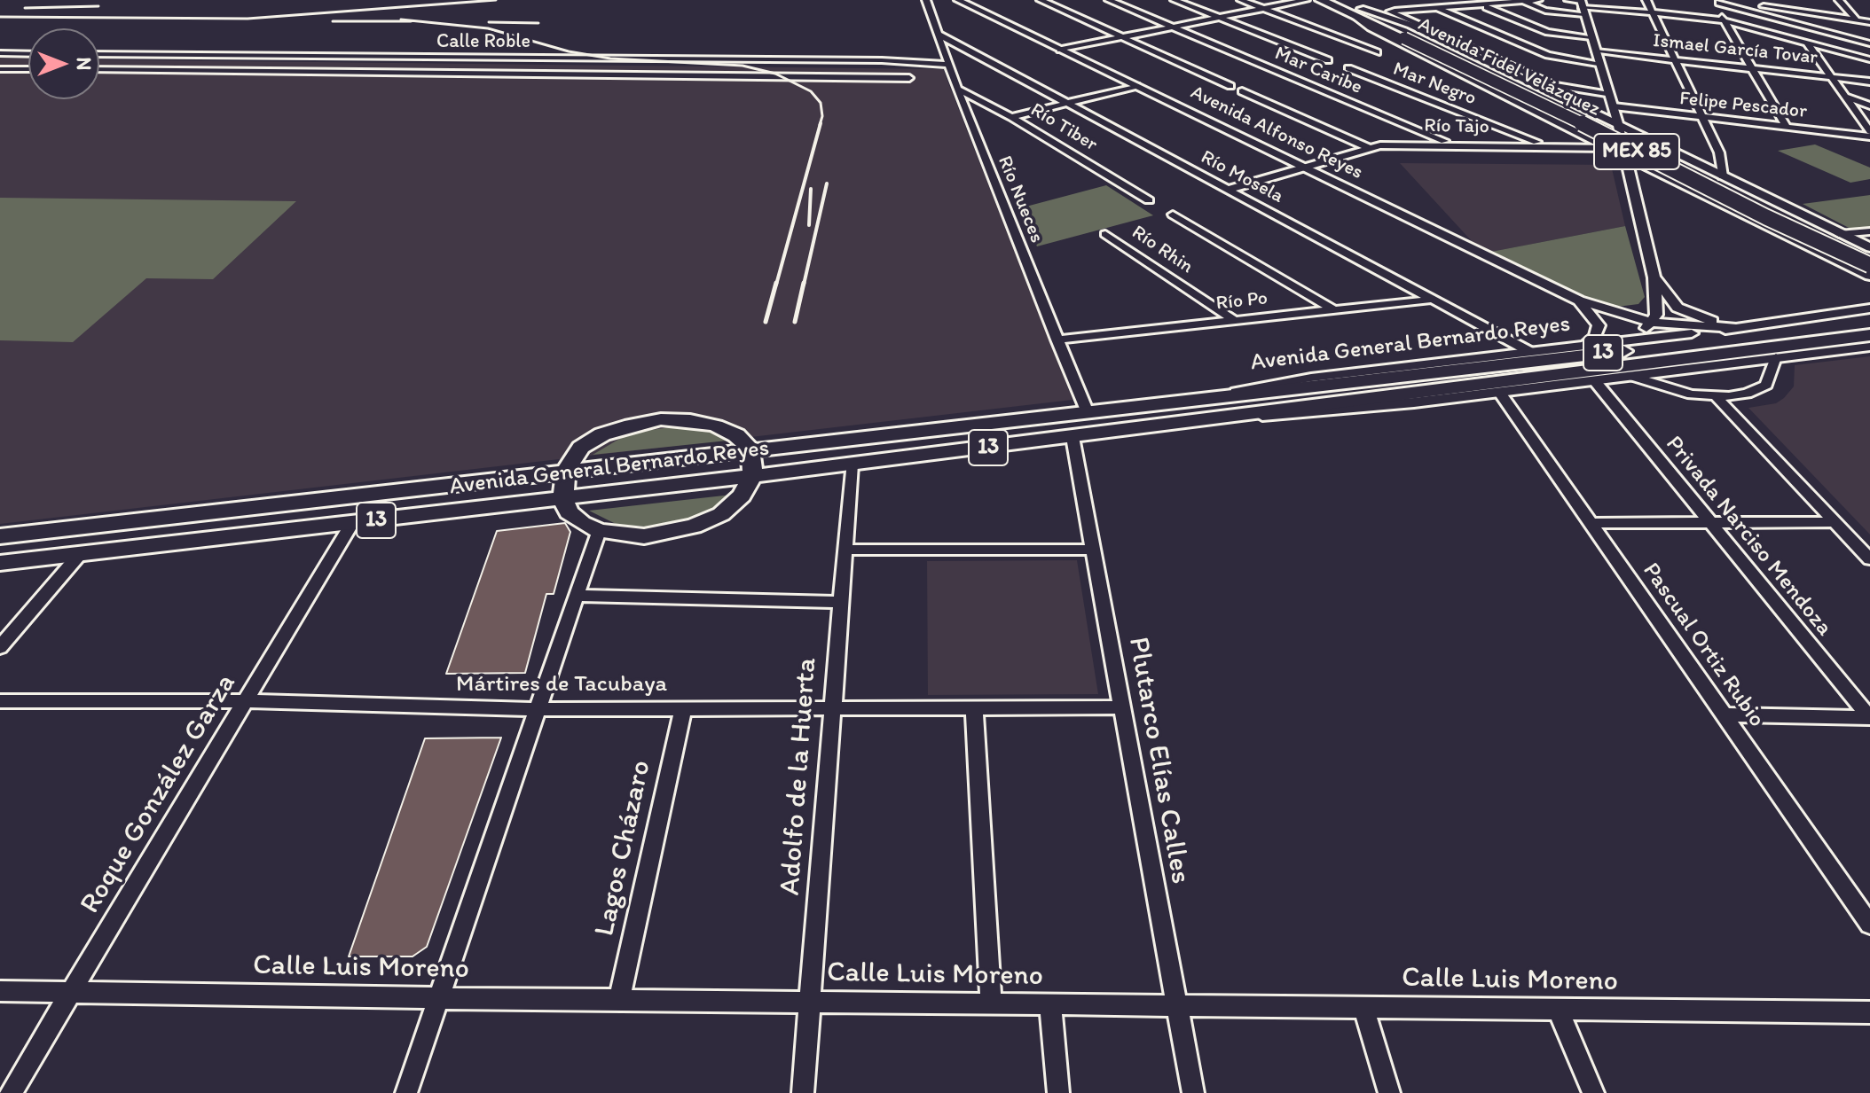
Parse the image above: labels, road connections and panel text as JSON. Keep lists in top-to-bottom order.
{
  "streets": {
    "highway": ["Avenida Fidel Velázquez", "MEX 85"],
    "main road": ["Avenida General Bernardo Reyes", "13"],
    "street": [
      "Calle Roble",
      "Ismael García Tovar",
      "Mar Caribe",
      "Mar Negro",
      "Felipe Pescador",
      "Río Tajo",
      "Río Tiber",
      "Avenida Alfonso Reyes",
      "Río Mosela",
      "Río Nueces",
      "Río Rhin",
      "Río Po",
      "Privada Narciso Mendoza",
      "Pascual Ortiz Rubio",
      "Mártires de Tacubaya",
      "Plutarco Elías Calles",
      "Adolfo de la Huerta",
      "Roque González Garza",
      "Lagos Cházaro",
      "Calle Luis Moreno"
    ]
  },
  "crossings": [
    ["Calle Roble", "Río Nueces"],
    ["Mar Caribe", "Río Tajo"],
    ["Mar Negro", "Río Tajo"],
    ["Río Tajo", "Avenida Alfonso Reyes"],
    ["Río Tajo", "Río Mosela"],
    ["Río Tiber", "Río Nueces"],
    ["Avenida Alfonso Reyes", "Avenida General Bernardo Reyes"],
    ["Río Mosela", "Río Nueces"],
    ["Río Mosela", "Río Po"],
    ["Río Mosela", "Avenida General Bernardo Reyes"],
    ["Río Nueces", "Río Po"],
    ["Río Nueces", "Avenida General Bernardo Reyes"],
    ["Río Rhin", "Río Po"],
    ["Avenida General Bernardo Reyes", "Privada Narciso Mendoza"],
    ["Avenida General Bernardo Reyes", "Pascual Ortiz Rubio"],
    ["Avenida General Bernardo Reyes", "Plutarco Elías Calles"],
    ["Avenida General Bernardo Reyes", "Adolfo de la Huerta"],
    ["Avenida General Bernardo Reyes", "Roque González Garza"],
    ["Mártires de Tacubaya", "Plutarco Elías Calles"],
    ["Mártires de Tacubaya", "Adolfo de la Huerta"],
    ["Mártires de Tacubaya", "Roque González Garza"],
    ["Mártires de Tacubaya", "Lagos Cházaro"],
    ["Plutarco Elías Calles", "Calle Luis Moreno"],
    ["Adolfo de la Huerta", "Calle Luis Moreno"],
    ["Roque González Garza", "Calle Luis Moreno"],
    ["Lagos Cházaro", "Calle Luis Moreno"]
  ],
  "north": "right"
}
